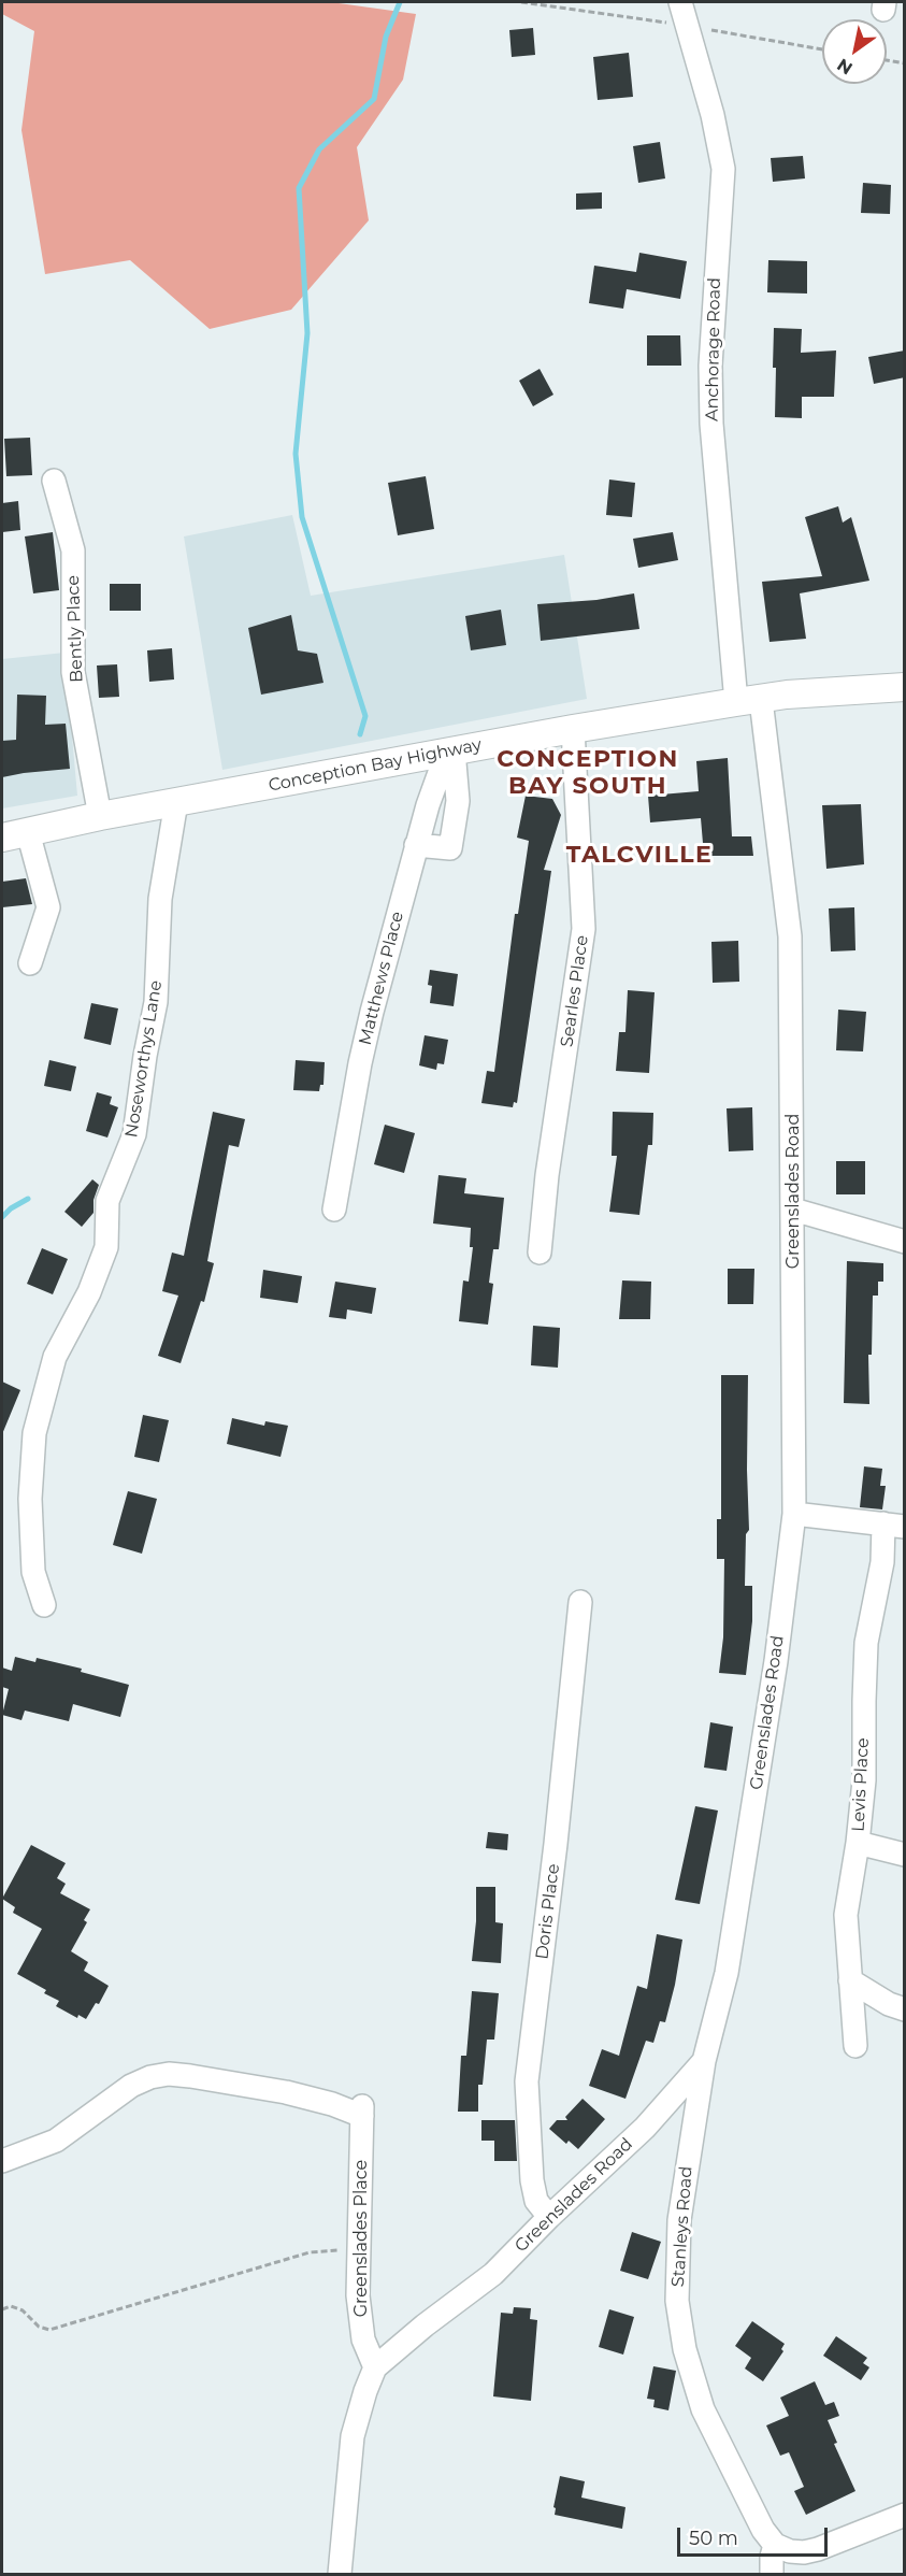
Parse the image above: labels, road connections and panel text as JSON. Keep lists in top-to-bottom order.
{
  "streets": {
    "main road": ["Conception Bay Highway"],
    "street": [
      "Anchorage Road",
      "Bently Place",
      "Matthews Place",
      "Searles Place",
      "Noseworthys Lane",
      "Greenslades Road",
      "Levis Place",
      "Doris Place",
      "Stanleys Road",
      "Greenslades Place"
    ]
  },
  "crossings": [
    ["Anchorage Road", "Conception Bay Highway"],
    ["Anchorage Road", "Greenslades Road"],
    ["Bently Place", "Conception Bay Highway"],
    ["Conception Bay Highway", "Matthews Place"],
    ["Conception Bay Highway", "Searles Place"],
    ["Conception Bay Highway", "Noseworthys Lane"],
    ["Conception Bay Highway", "Greenslades Road"],
    ["Greenslades Road", "Doris Place"],
    ["Greenslades Road", "Stanleys Road"],
    ["Greenslades Road", "Greenslades Place"]
  ],
  "districts": ["CONCEPTION BAY SOUTH", "TALCVILLE"],
  "scale_bar": "50 m",
  "north": "bottom left"
}
